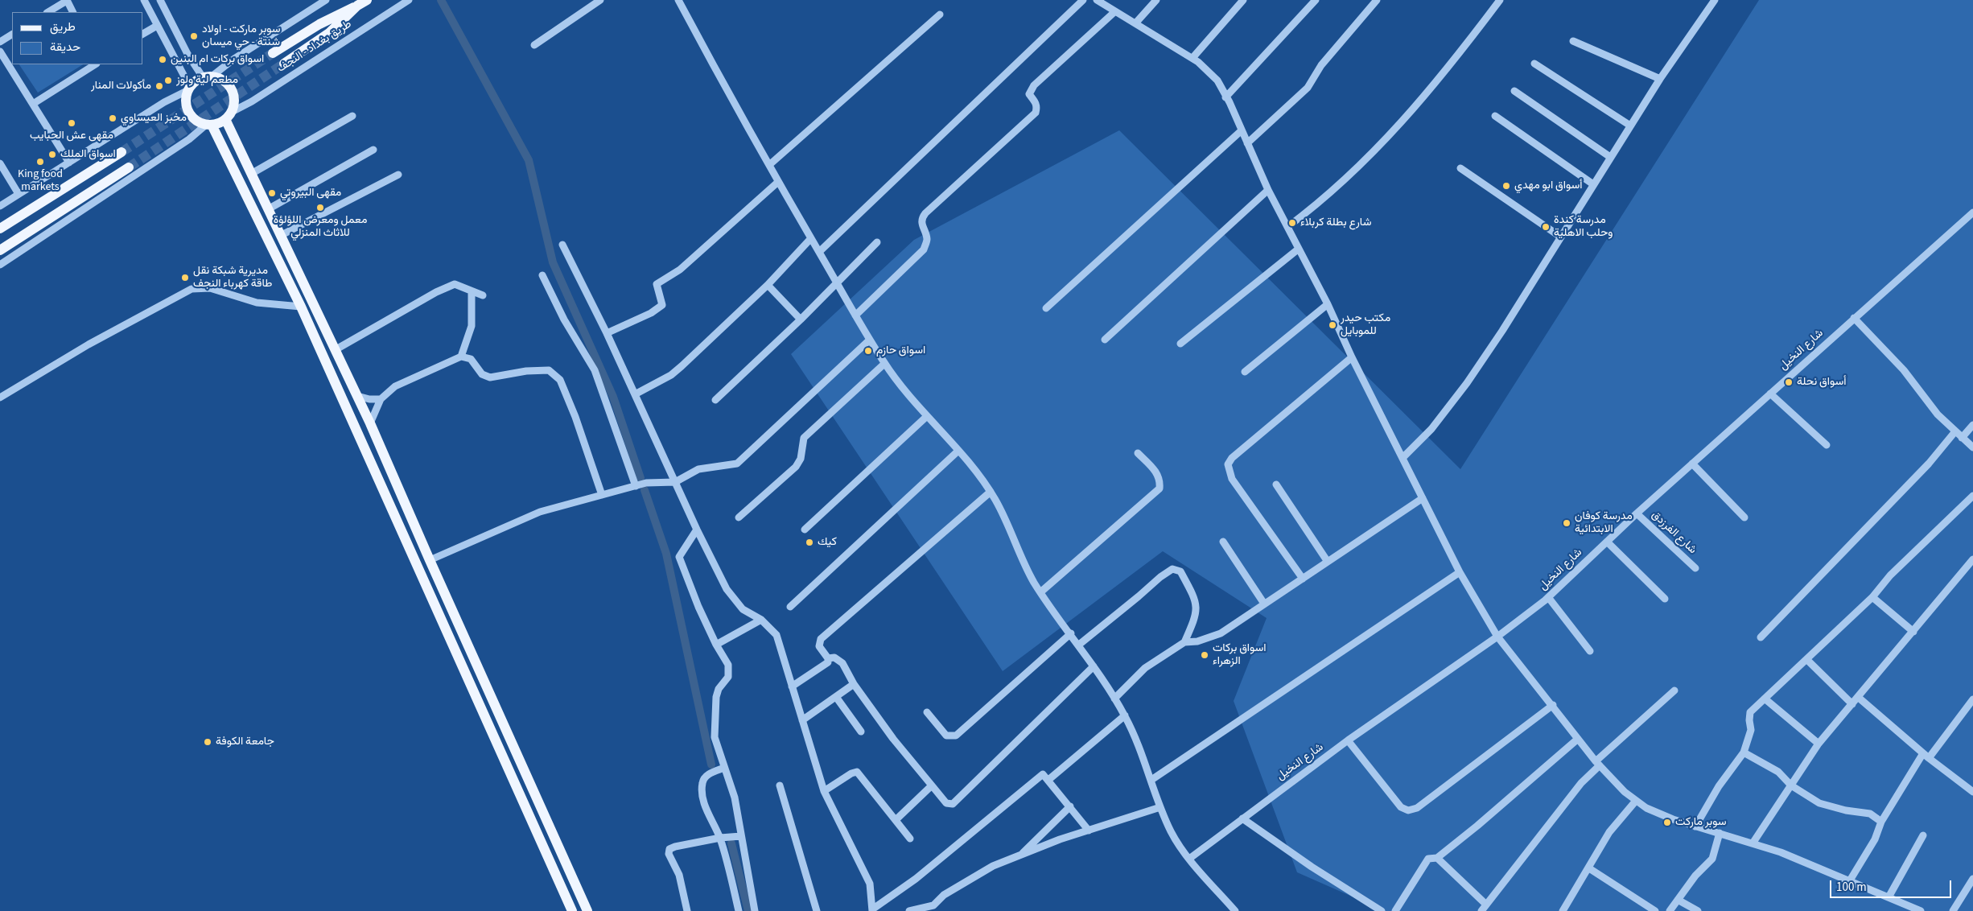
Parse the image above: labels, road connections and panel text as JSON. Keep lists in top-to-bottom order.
{
  "streets": {
    "main road": ["طريق بغداد - النجف"],
    "street": ["شارع النخيل", "شارع الفرزدق"]
  },
  "crossings": [
    ["شارع النخيل", "شارع الفرزدق"]
  ],
  "places": [
    "سوبر ماركت - اولاد شنتة - حي ميسان",
    "اسواق بركات ام البنين",
    "مطعم لية ولوز",
    "مأكولات المنار",
    "مخبز العيساوي",
    "مقهى عش الحبايب",
    "اسواق الملك",
    "King food markets",
    "أسواق ابو مهدي",
    "مقهى البيروتي",
    "معمل ومعرض اللؤلؤة للاثاث المنزلي",
    "شارع بطلة كربلاء",
    "مدرسة كندة وحلب الاهلية",
    "مديرية شبكة نقل طاقة كهرباء النجف",
    "مكتب حيدر للموبايل",
    "اسواق حازم",
    "أسواق نحلة",
    "مدرسة كوفان الابتدائية",
    "كيك",
    "اسواق بركات الزهراء",
    "جامعة الكوفة",
    "سوبر ماركت"
  ],
  "legend": ["طريق", "حديقة"],
  "scale_bar": "100 m"
}
